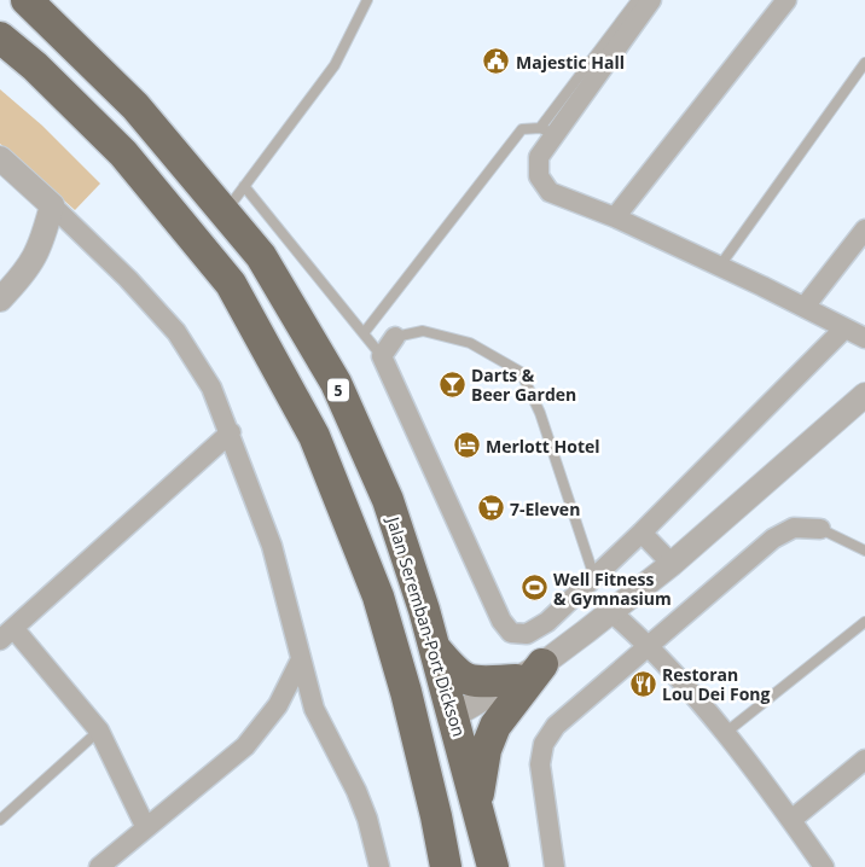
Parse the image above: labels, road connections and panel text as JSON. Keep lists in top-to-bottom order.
{
  "streets": {
    "highway": ["5", "Jalan Seremban-Port Dickson"]
  },
  "places": {
    "public building": ["Majestic Hall"],
    "bar": ["Darts & Beer Garden"],
    "hotel": ["Merlott Hotel"],
    "supermarket": ["7-Eleven"],
    "sports": ["Well Fitness & Gymnasium"],
    "restaurant": ["Restoran Lou Dei Fong"]
  }
}
